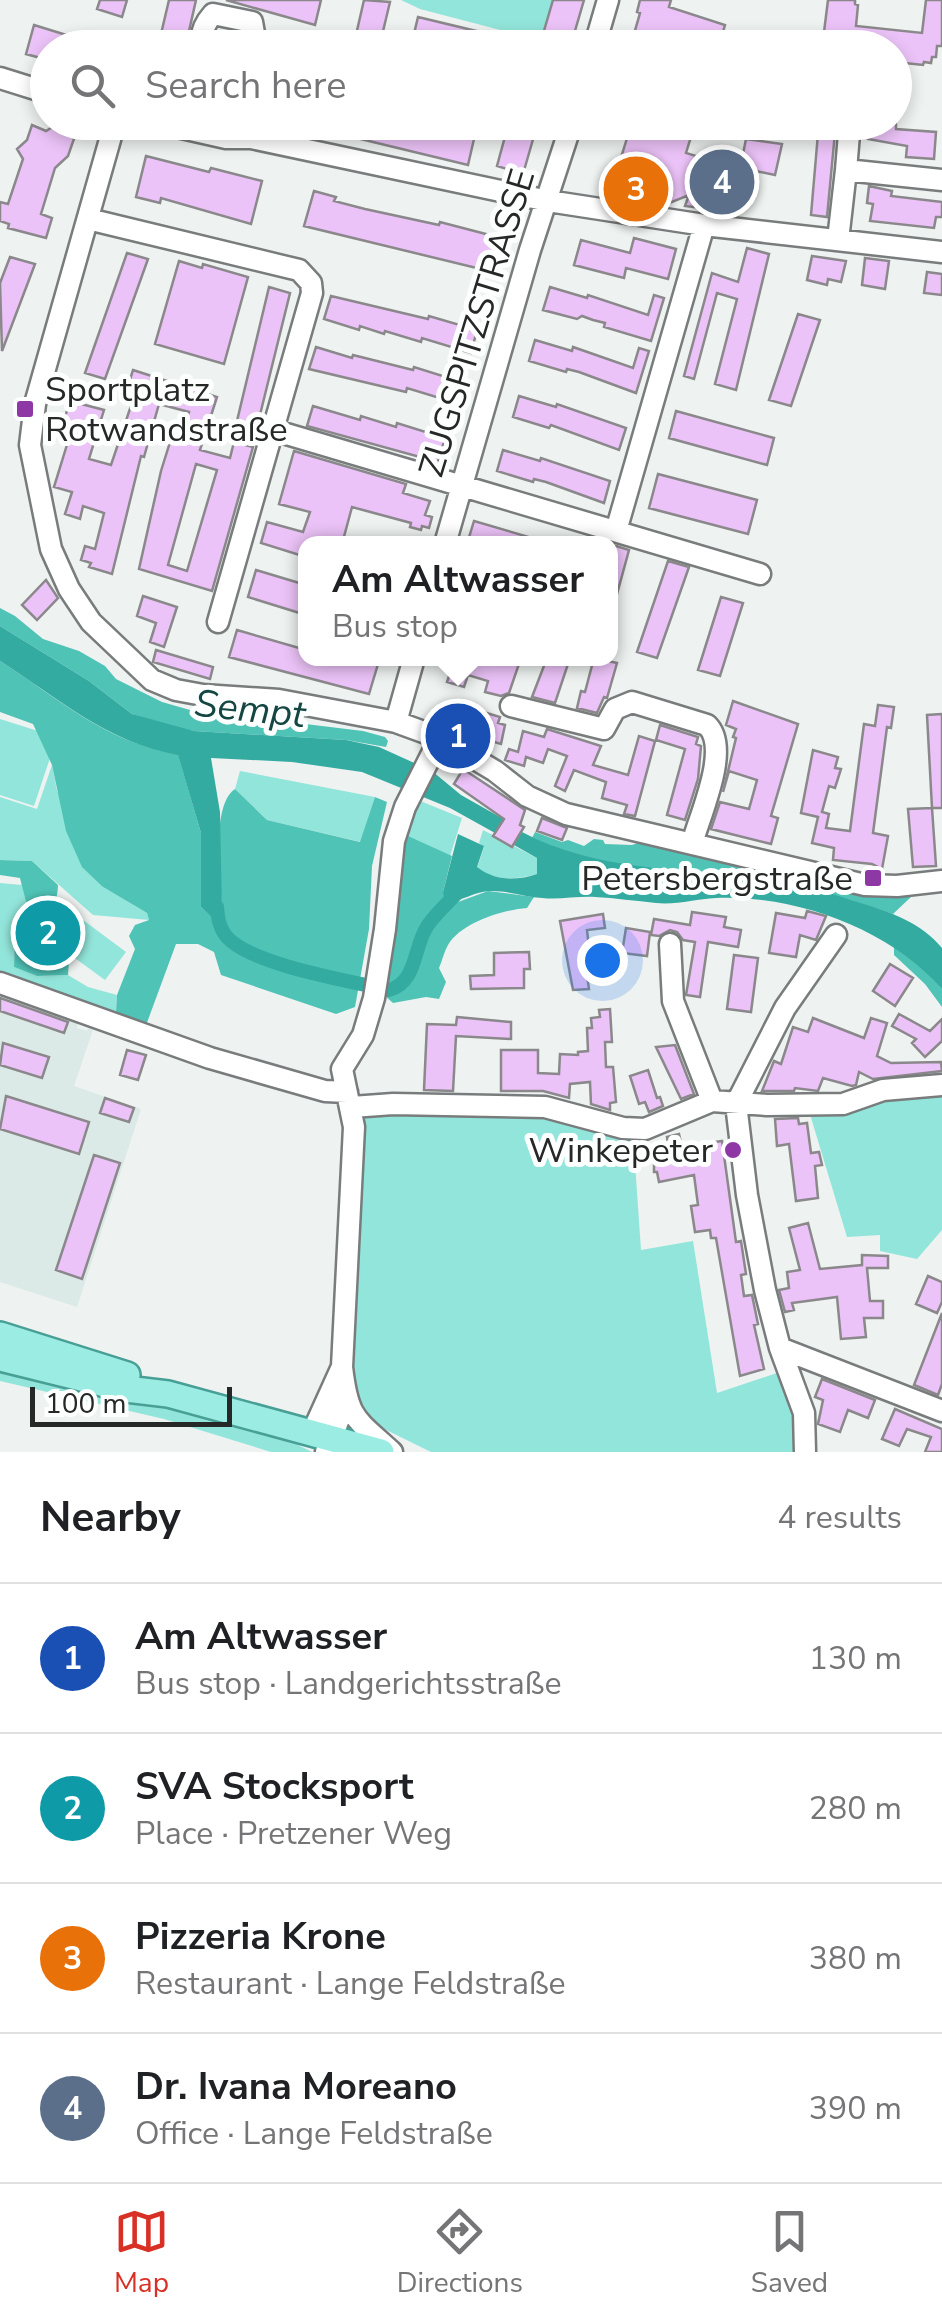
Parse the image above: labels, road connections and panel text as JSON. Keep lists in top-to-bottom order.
{
  "streets": {
    "street": ["ZUGSPITZSTRASSE"]
  },
  "water": ["Sempt"],
  "places": {
    "transit": ["Sportplatz Rotwandstraße", "Petersbergstraße"],
    "other": ["Winkepeter"]
  },
  "scale_bar": "100 m",
  "page": {
    "search": "Search here",
    "pins": [
      "4",
      "3",
      "1",
      "2"
    ],
    "popup": ["Am Altwasser", "Bus stop"],
    "scale": "100 m",
    "heading": ["Nearby", "4 results"],
    "list": [
      {
        "mark": "1",
        "name": "Am Altwasser",
        "note": "Bus stop · Landgerichtsstraße",
        "value": "130 m"
      },
      {
        "mark": "2",
        "name": "SVA Stocksport",
        "note": "Place · Pretzener Weg",
        "value": "280 m"
      },
      {
        "mark": "3",
        "name": "Pizzeria Krone",
        "note": "Restaurant · Lange Feldstraße",
        "value": "380 m"
      },
      {
        "mark": "4",
        "name": "Dr. Ivana Moreano",
        "note": "Office · Lange Feldstraße",
        "value": "390 m"
      }
    ],
    "nav": ["Map", "Directions", "Saved"]
  }
}
